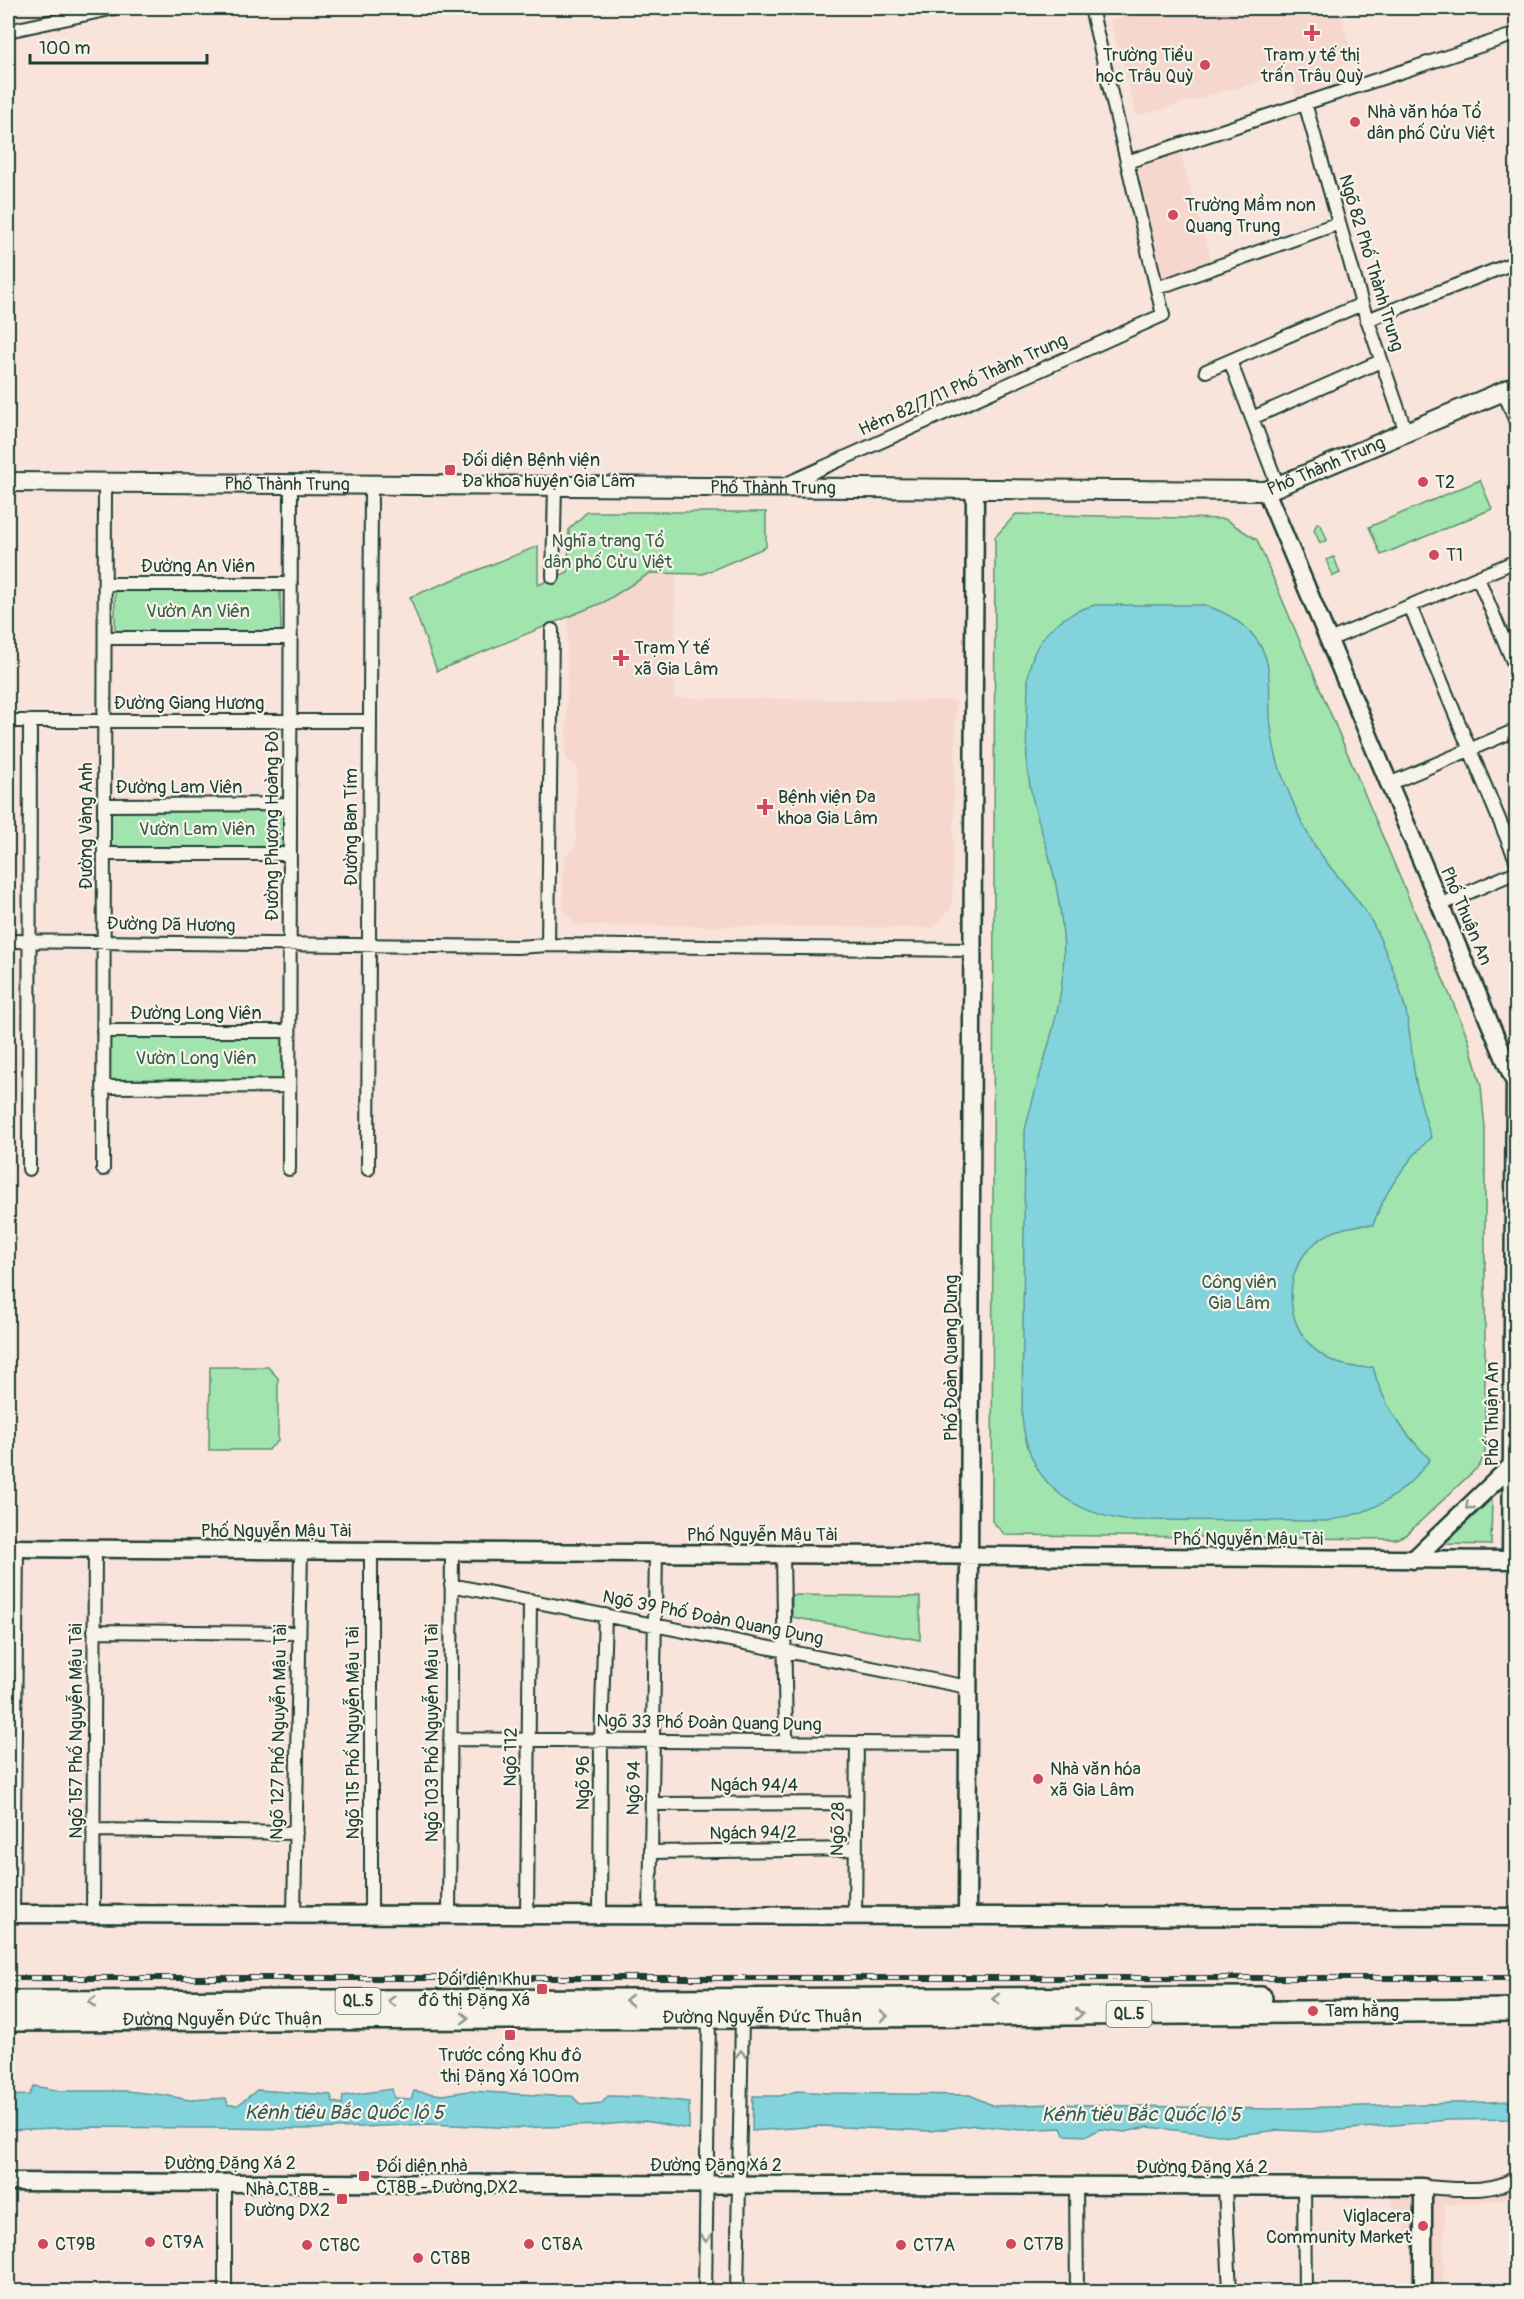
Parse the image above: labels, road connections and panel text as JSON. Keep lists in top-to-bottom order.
{
  "streets": {
    "highway": ["QL.5", "Đường Nguyễn Đức Thuận"],
    "main road": ["Phố Thành Trung"],
    "street": [
      "Ngõ 82 Phố Thành Trung",
      "Hẻm 82/7/11 Phố Thành Trung",
      "Đường An Viên",
      "Đường Giang Hương",
      "Đường Lam Viên",
      "Đường Vàng Anh",
      "Đường Phượng Hoàng Đỏ",
      "Đường Ban Tím",
      "Phố Thuận An",
      "Đường Dã Hương",
      "Đường Long Viên",
      "Phố Đoàn Quang Dung",
      "Phố Nguyễn Mậu Tài",
      "Ngõ 39 Phố Đoàn Quang Dung",
      "Ngõ 33 Phố Đoàn Quang Dung",
      "Ngõ 157 Phố Nguyễn Mậu Tài",
      "Ngõ 127 Phố Nguyễn Mậu Tài",
      "Ngõ 115 Phố Nguyễn Mậu Tài",
      "Ngõ 103 Phố Nguyễn Mậu Tài",
      "Ngõ 112",
      "Ngõ 96",
      "Ngách 94/4",
      "Ngõ 94",
      "Ngõ 28",
      "Ngách 94/2",
      "Đường Đặng Xá 2"
    ]
  },
  "crossings": [
    ["Ngõ 82 Phố Thành Trung", "Phố Thành Trung"],
    ["Hẻm 82/7/11 Phố Thành Trung", "Phố Thành Trung"],
    ["Phố Thành Trung", "Đường Vàng Anh"],
    ["Phố Thành Trung", "Đường Phượng Hoàng Đỏ"],
    ["Phố Thành Trung", "Đường Ban Tím"],
    ["Phố Thành Trung", "Phố Thuận An"],
    ["Phố Thành Trung", "Phố Đoàn Quang Dung"],
    ["Đường An Viên", "Đường Vàng Anh"],
    ["Đường An Viên", "Đường Phượng Hoàng Đỏ"],
    ["Đường Giang Hương", "Đường Vàng Anh"],
    ["Đường Giang Hương", "Đường Phượng Hoàng Đỏ"],
    ["Đường Giang Hương", "Đường Ban Tím"],
    ["Đường Lam Viên", "Đường Vàng Anh"],
    ["Đường Lam Viên", "Đường Phượng Hoàng Đỏ"],
    ["Đường Vàng Anh", "Đường Dã Hương"],
    ["Đường Vàng Anh", "Đường Long Viên"],
    ["Đường Phượng Hoàng Đỏ", "Đường Dã Hương"],
    ["Đường Phượng Hoàng Đỏ", "Đường Long Viên"],
    ["Đường Ban Tím", "Đường Dã Hương"],
    ["Phố Thuận An", "Phố Nguyễn Mậu Tài"],
    ["Đường Dã Hương", "Phố Đoàn Quang Dung"],
    ["Phố Đoàn Quang Dung", "Phố Nguyễn Mậu Tài"],
    ["Phố Đoàn Quang Dung", "Ngõ 39 Phố Đoàn Quang Dung"],
    ["Phố Đoàn Quang Dung", "Ngõ 33 Phố Đoàn Quang Dung"],
    ["Phố Nguyễn Mậu Tài", "Ngõ 157 Phố Nguyễn Mậu Tài"],
    ["Phố Nguyễn Mậu Tài", "Ngõ 127 Phố Nguyễn Mậu Tài"],
    ["Phố Nguyễn Mậu Tài", "Ngõ 115 Phố Nguyễn Mậu Tài"],
    ["Phố Nguyễn Mậu Tài", "Ngõ 103 Phố Nguyễn Mậu Tài"],
    ["Phố Nguyễn Mậu Tài", "Ngõ 94"],
    ["Ngõ 39 Phố Đoàn Quang Dung", "Ngõ 103 Phố Nguyễn Mậu Tài"],
    ["Ngõ 39 Phố Đoàn Quang Dung", "Ngõ 112"],
    ["Ngõ 39 Phố Đoàn Quang Dung", "Ngõ 96"],
    ["Ngõ 39 Phố Đoàn Quang Dung", "Ngõ 94"],
    ["Ngõ 33 Phố Đoàn Quang Dung", "Ngõ 103 Phố Nguyễn Mậu Tài"],
    ["Ngõ 33 Phố Đoàn Quang Dung", "Ngõ 112"],
    ["Ngõ 33 Phố Đoàn Quang Dung", "Ngõ 96"],
    ["Ngõ 33 Phố Đoàn Quang Dung", "Ngõ 94"],
    ["Ngõ 33 Phố Đoàn Quang Dung", "Ngõ 28"],
    ["Ngách 94/4", "Ngõ 94"],
    ["Ngách 94/4", "Ngõ 28"],
    ["Ngõ 94", "Ngách 94/2"],
    ["Ngõ 28", "Ngách 94/2"]
  ],
  "water": ["Kênh tiêu Bắc Quốc lộ 5"],
  "parks": [
    "Nghĩa trang Tổ dân phố Cửu Việt",
    "Vườn An Viên",
    "Vườn Lam Viên",
    "Vườn Long Viên",
    "Công viên Gia Lâm"
  ],
  "places": {
    "health": ["Trạm y tế thị trấn Trâu Quỳ", "Trạm Y tế xã Gia Lâm", "Bệnh viện Đa khoa Gia Lâm"],
    "other": [
      "Trường Tiểu học Trâu Quỳ",
      "Nhà văn hóa Tổ dân phố Cửu Việt",
      "Trường Mầm non Quang Trung",
      "T2",
      "T1",
      "Nhà văn hóa xã Gia Lâm",
      "Tam hằng",
      "Viglacera Community Market",
      "CT9A",
      "CT9B",
      "CT8A",
      "CT7B",
      "CT8C",
      "CT7A",
      "CT8B"
    ],
    "transit": [
      "Đối diện Bệnh viện Đa khoa huyện Gia Lâm",
      "Đối diện Khu đô thị Đặng Xá",
      "Trước cổng Khu đô thị Đặng Xá 100m",
      "Đối diện nhà CT8B - Đường DX2",
      "Nhà CT8B - Đường DX2"
    ]
  },
  "scale_bar": "100 m"
}
